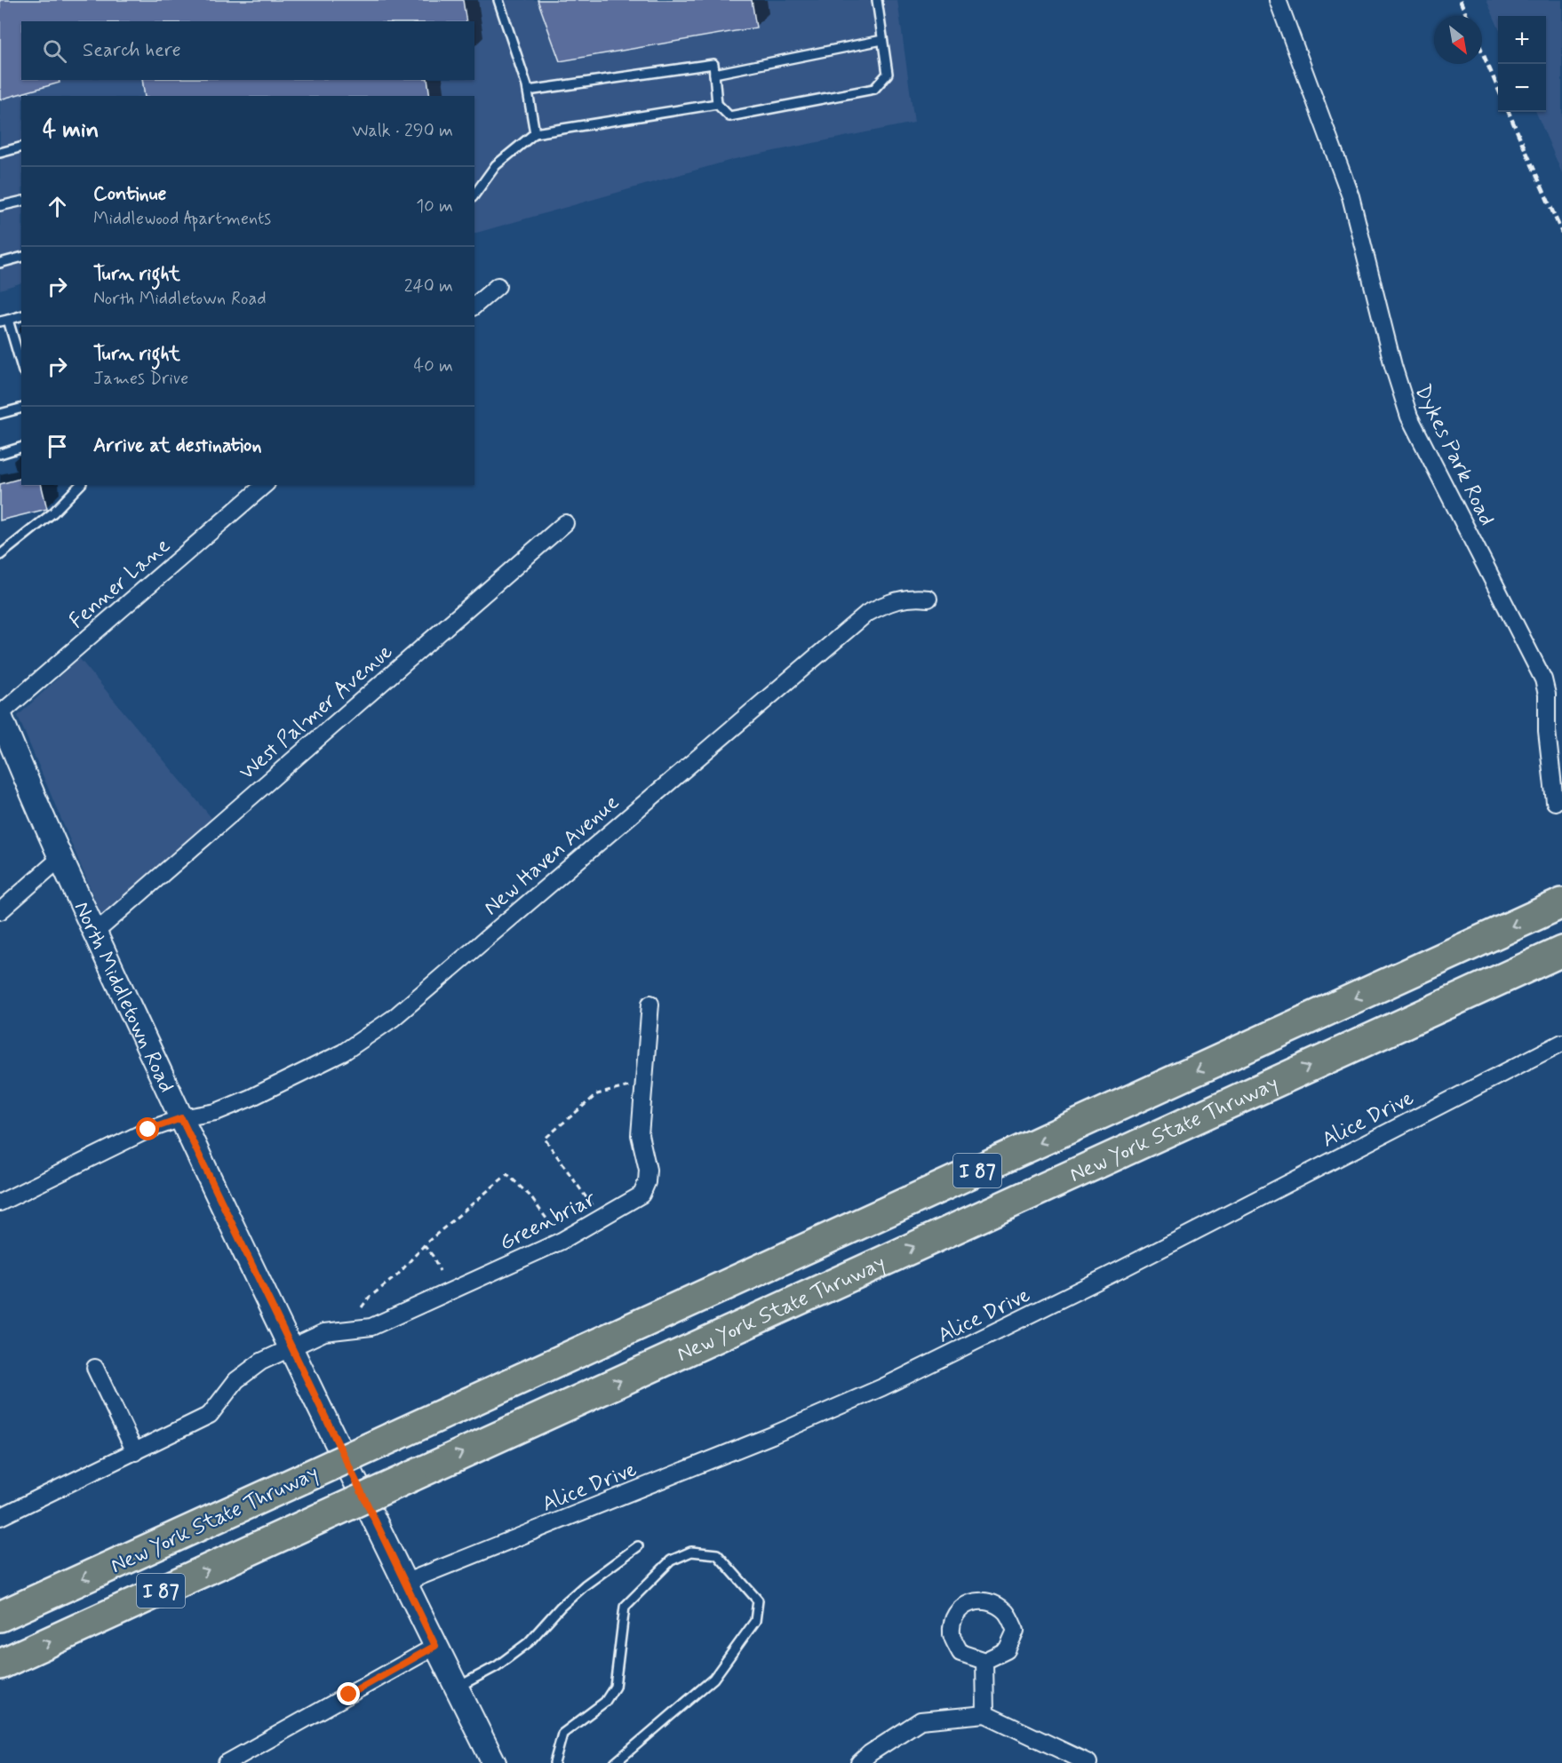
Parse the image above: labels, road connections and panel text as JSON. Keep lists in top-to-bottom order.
{
  "streets": {
    "highway": ["New York State Thruway", "I 87"],
    "street": [
      "Dykes Park Road",
      "Fenner Lane",
      "West Palmer Avenue",
      "New Haven Avenue",
      "North Middletown Road",
      "Alice Drive",
      "Greenbriar"
    ]
  },
  "crossings": [
    ["Fenner Lane", "North Middletown Road"],
    ["West Palmer Avenue", "North Middletown Road"],
    ["New Haven Avenue", "North Middletown Road"],
    ["North Middletown Road", "Alice Drive"],
    ["North Middletown Road", "Greenbriar"]
  ],
  "north": "bottom right",
  "page": {
    "map_buttons": ["+", "−"],
    "search": "Search here",
    "heading": ["4 min", "Walk · 290 m"],
    "list": [
      ["Continue", "Middlewood Apartments", "10 m"],
      ["Turn right", "North Middletown Road", "240 m"],
      ["Turn right", "James Drive", "40 m"],
      "Arrive at destination"
    ]
  }
}
